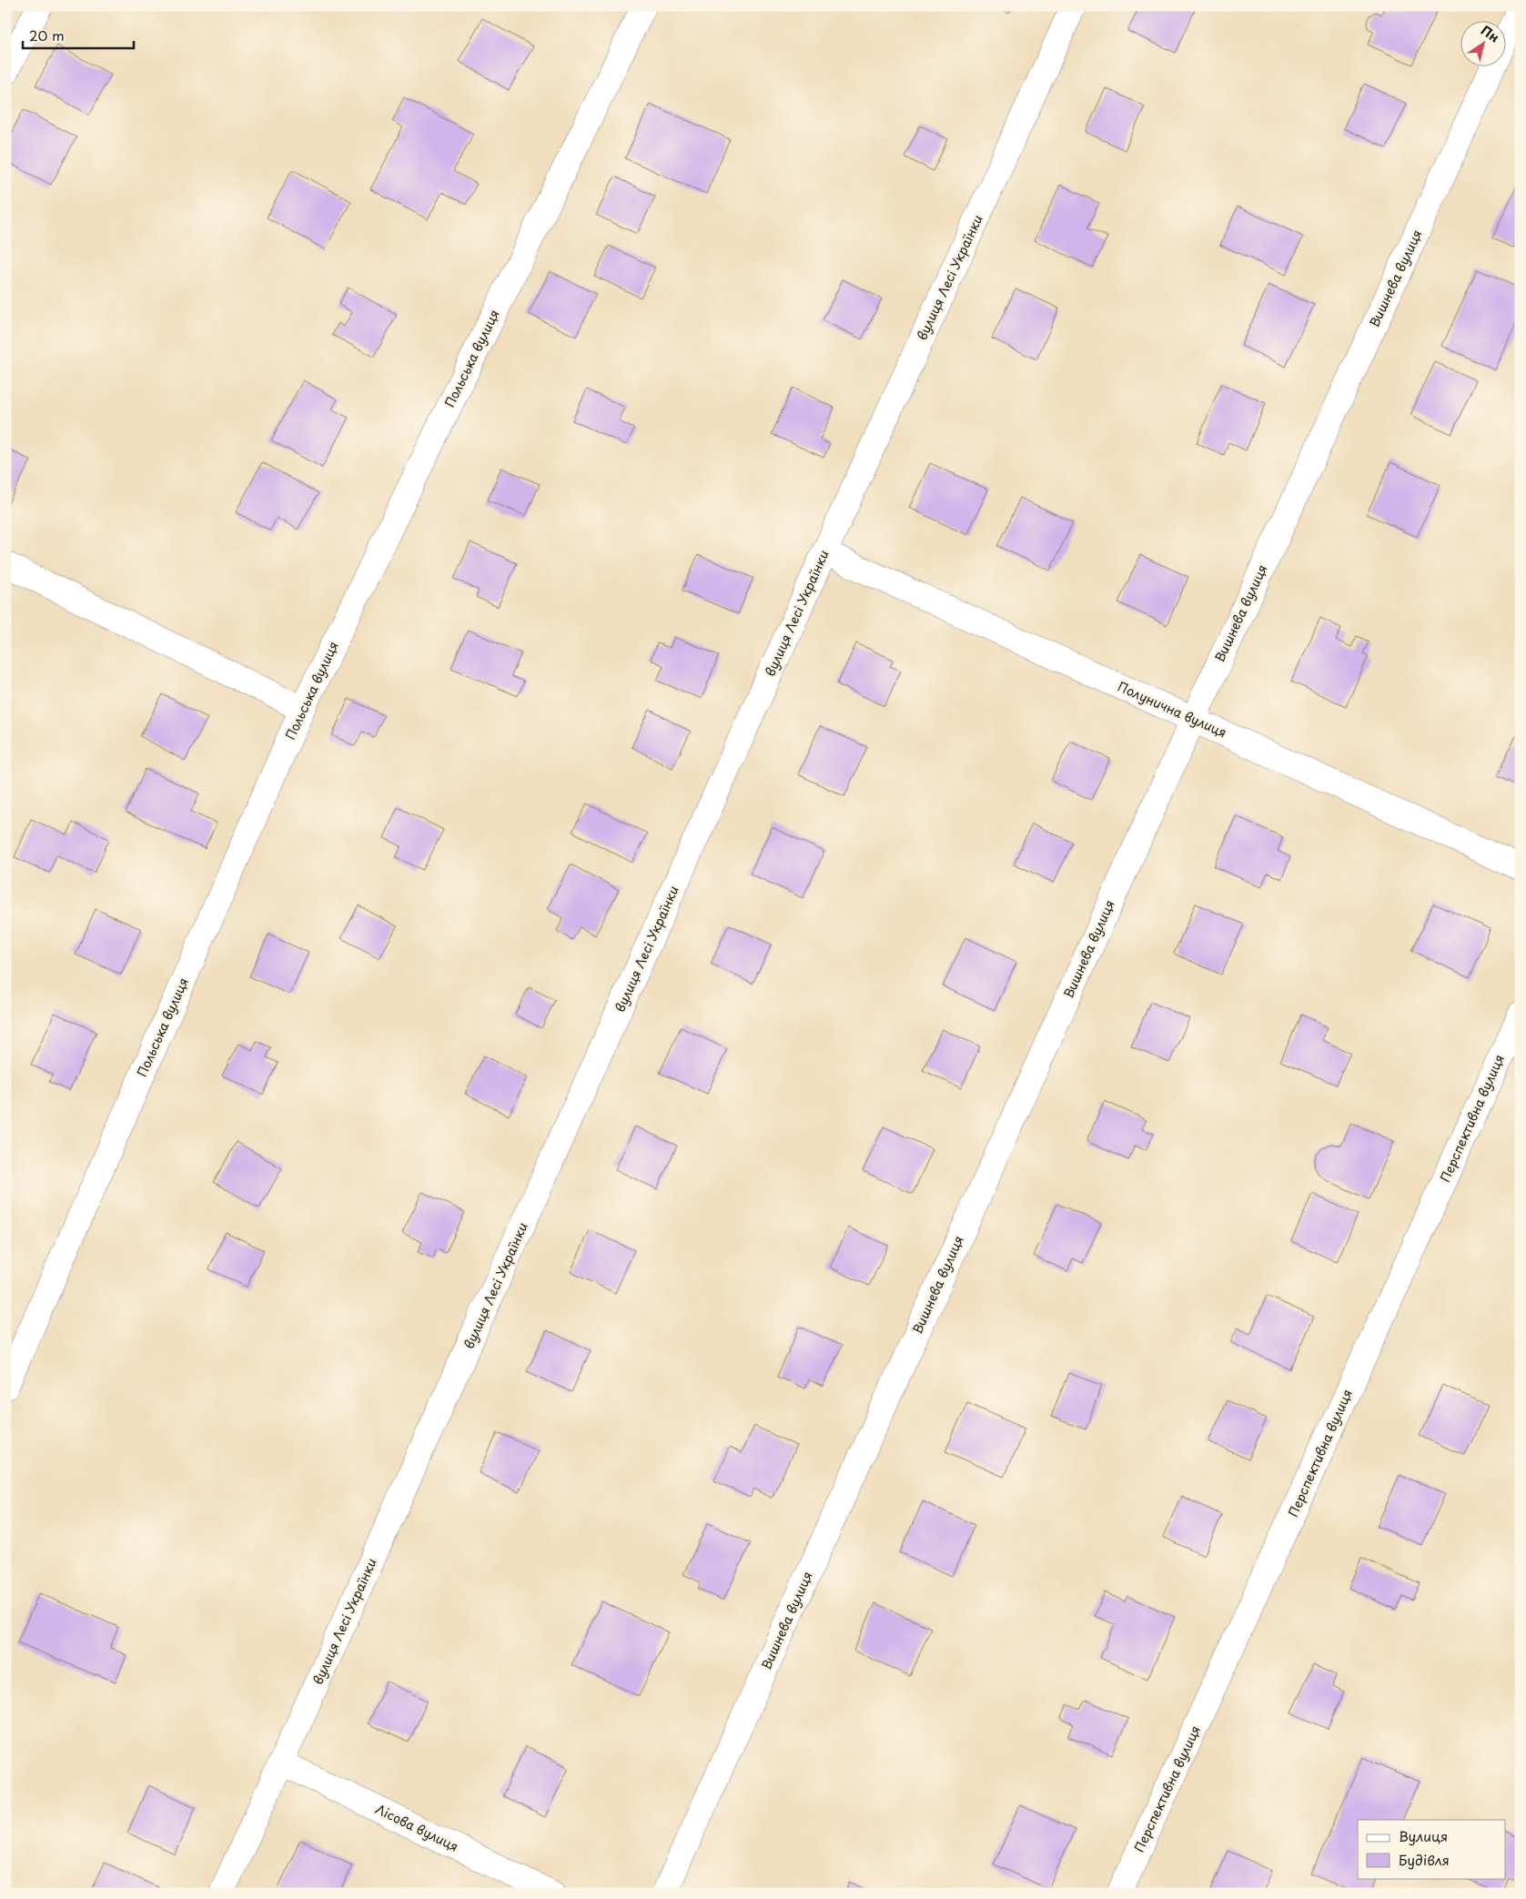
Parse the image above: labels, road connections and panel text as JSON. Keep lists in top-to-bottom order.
{
  "streets": {
    "street": [
      "вулиця Лесі Українки",
      "Вишнева вулиця",
      "Польська вулиця",
      "Полунична вулиця",
      "Перспективна вулиця",
      "Лісова вулиця"
    ]
  },
  "crossings": [
    ["вулиця Лесі Українки", "Полунична вулиця"],
    ["вулиця Лесі Українки", "Лісова вулиця"],
    ["Вишнева вулиця", "Полунична вулиця"]
  ],
  "legend": ["Вулиця", "Будівля"],
  "scale_bar": "20 m",
  "north": "top right"
}
